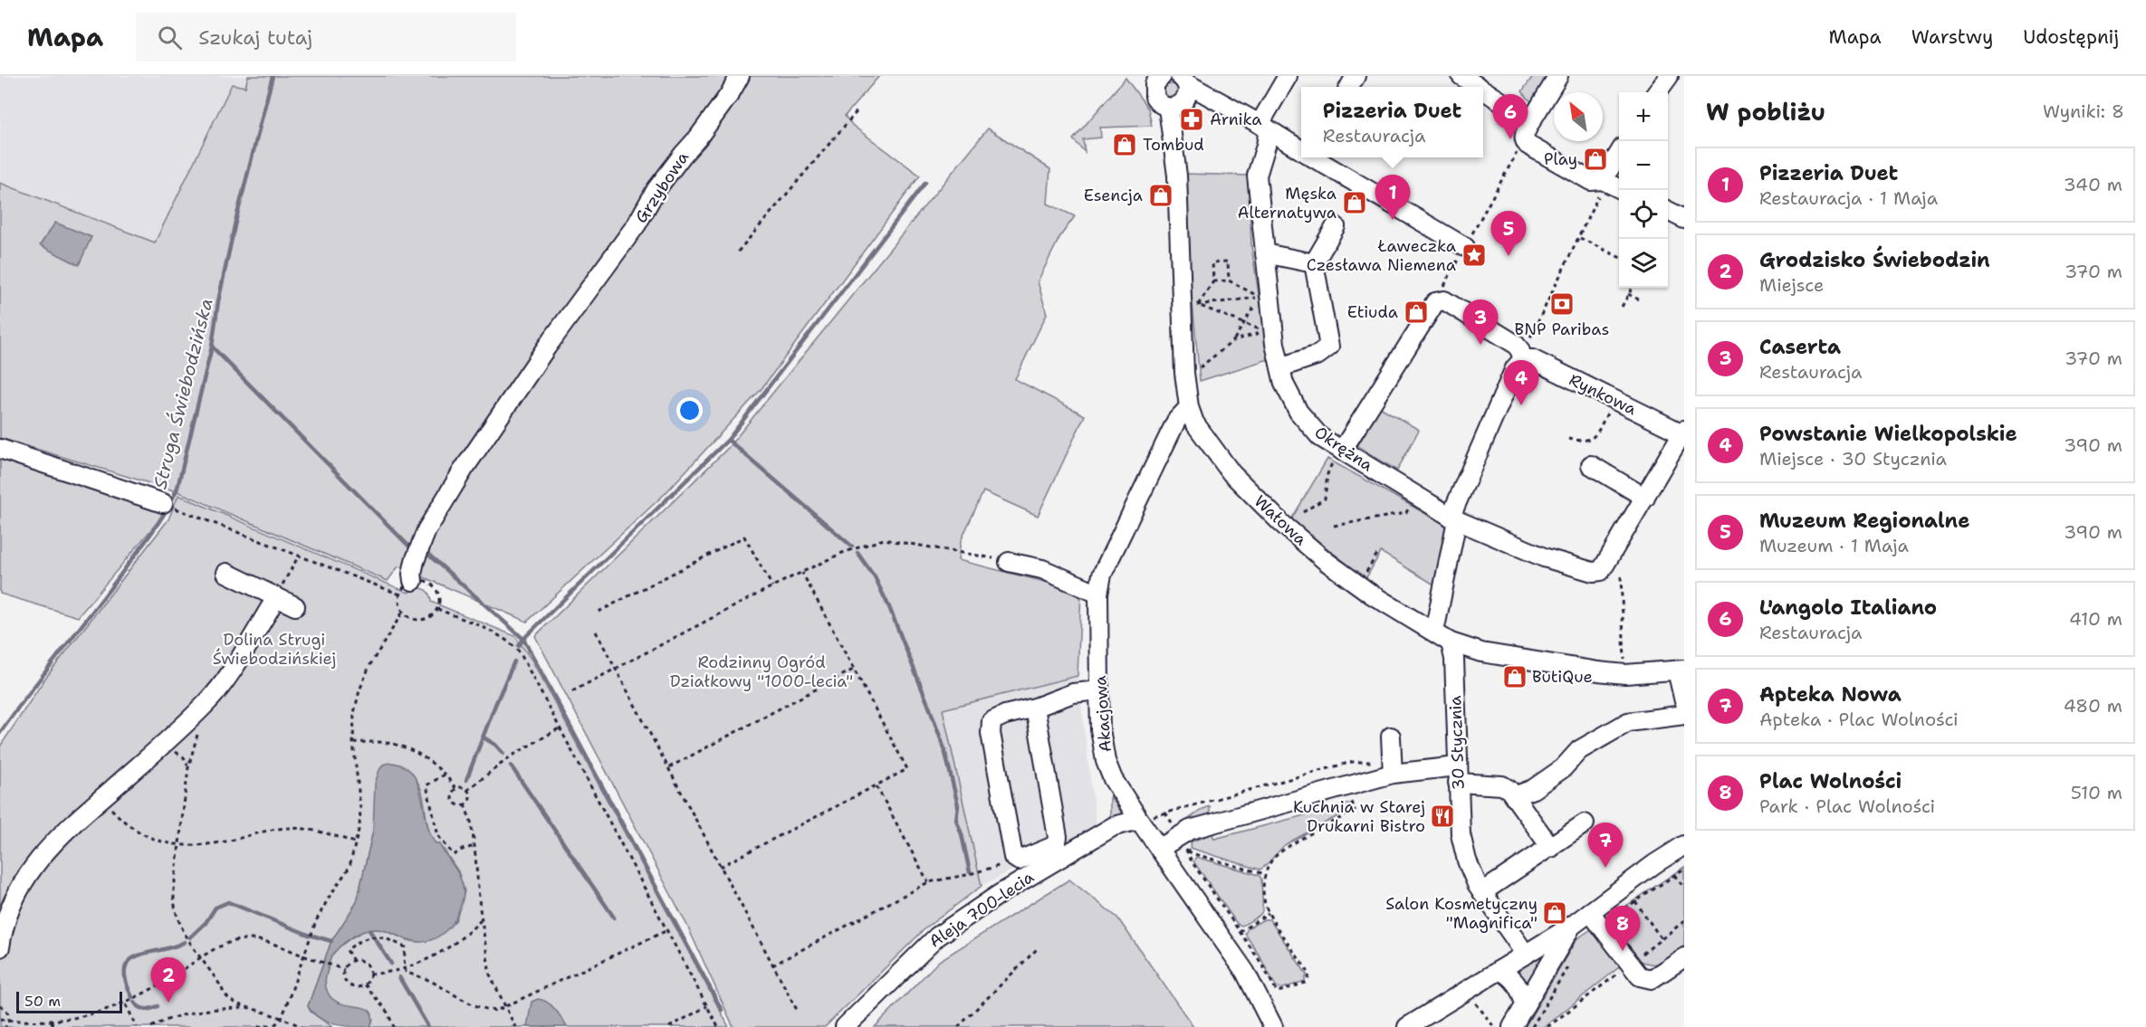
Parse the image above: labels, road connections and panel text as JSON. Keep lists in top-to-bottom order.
{
  "streets": {
    "street": [
      "Grzybowa",
      "Rynkowa",
      "Okrężna",
      "Wałowa",
      "Akacjowa",
      "30 Stycznia",
      "Aleja 700-lecia"
    ]
  },
  "crossings": [
    ["Wałowa", "Akacjowa"],
    ["Wałowa", "30 Stycznia"],
    ["Akacjowa", "Aleja 700-lecia"]
  ],
  "water": ["Struga Świebodzińska"],
  "parks": ["Dolina Strugi Świebodzińskiej", "Rodzinny Ogród Działkowy \"1000-lecia\""],
  "places": {
    "pharmacy": ["Arnika"],
    "shop": [
      "Tombud",
      "Play",
      "Esencja",
      "Męska Alternatywa",
      "Etiuda",
      "ButiQue",
      "Salon Kosmetyczny \"Magnifica\""
    ],
    "place": ["Ławeczka Czesława Niemena"],
    "bank": ["BNP Paribas"],
    "restaurant": ["Kuchnia w Starej Drukarni Bistro"]
  },
  "scale_bar": "50 m",
  "north": "top left",
  "page": {
    "header": "Mapa",
    "search": "Szukaj tutaj",
    "nav": ["Mapa", "Warstwy", "Udostępnij"],
    "heading": ["W pobliżu", "Wyniki: 8"],
    "popup": ["Pizzeria Duet", "Restauracja"],
    "map_buttons": ["+", "−"],
    "pins": [
      "6",
      "1",
      "5",
      "3",
      "4",
      "7",
      "8",
      "2"
    ],
    "list": [
      {
        "mark": "1",
        "name": "Pizzeria Duet",
        "note": "Restauracja · 1 Maja",
        "value": "340 m"
      },
      {
        "mark": "2",
        "name": "Grodzisko Świebodzin",
        "note": "Miejsce",
        "value": "370 m"
      },
      {
        "mark": "3",
        "name": "Caserta",
        "note": "Restauracja",
        "value": "370 m"
      },
      {
        "mark": "4",
        "name": "Powstanie Wielkopolskie",
        "note": "Miejsce · 30 Stycznia",
        "value": "390 m"
      },
      {
        "mark": "5",
        "name": "Muzeum Regionalne",
        "note": "Muzeum · 1 Maja",
        "value": "390 m"
      },
      {
        "mark": "6",
        "name": "L'angolo Italiano",
        "note": "Restauracja",
        "value": "410 m"
      },
      {
        "mark": "7",
        "name": "Apteka Nowa",
        "note": "Apteka · Plac Wolności",
        "value": "480 m"
      },
      {
        "mark": "8",
        "name": "Plac Wolności",
        "note": "Park · Plac Wolności",
        "value": "510 m"
      }
    ],
    "scale": "50 m"
  }
}
